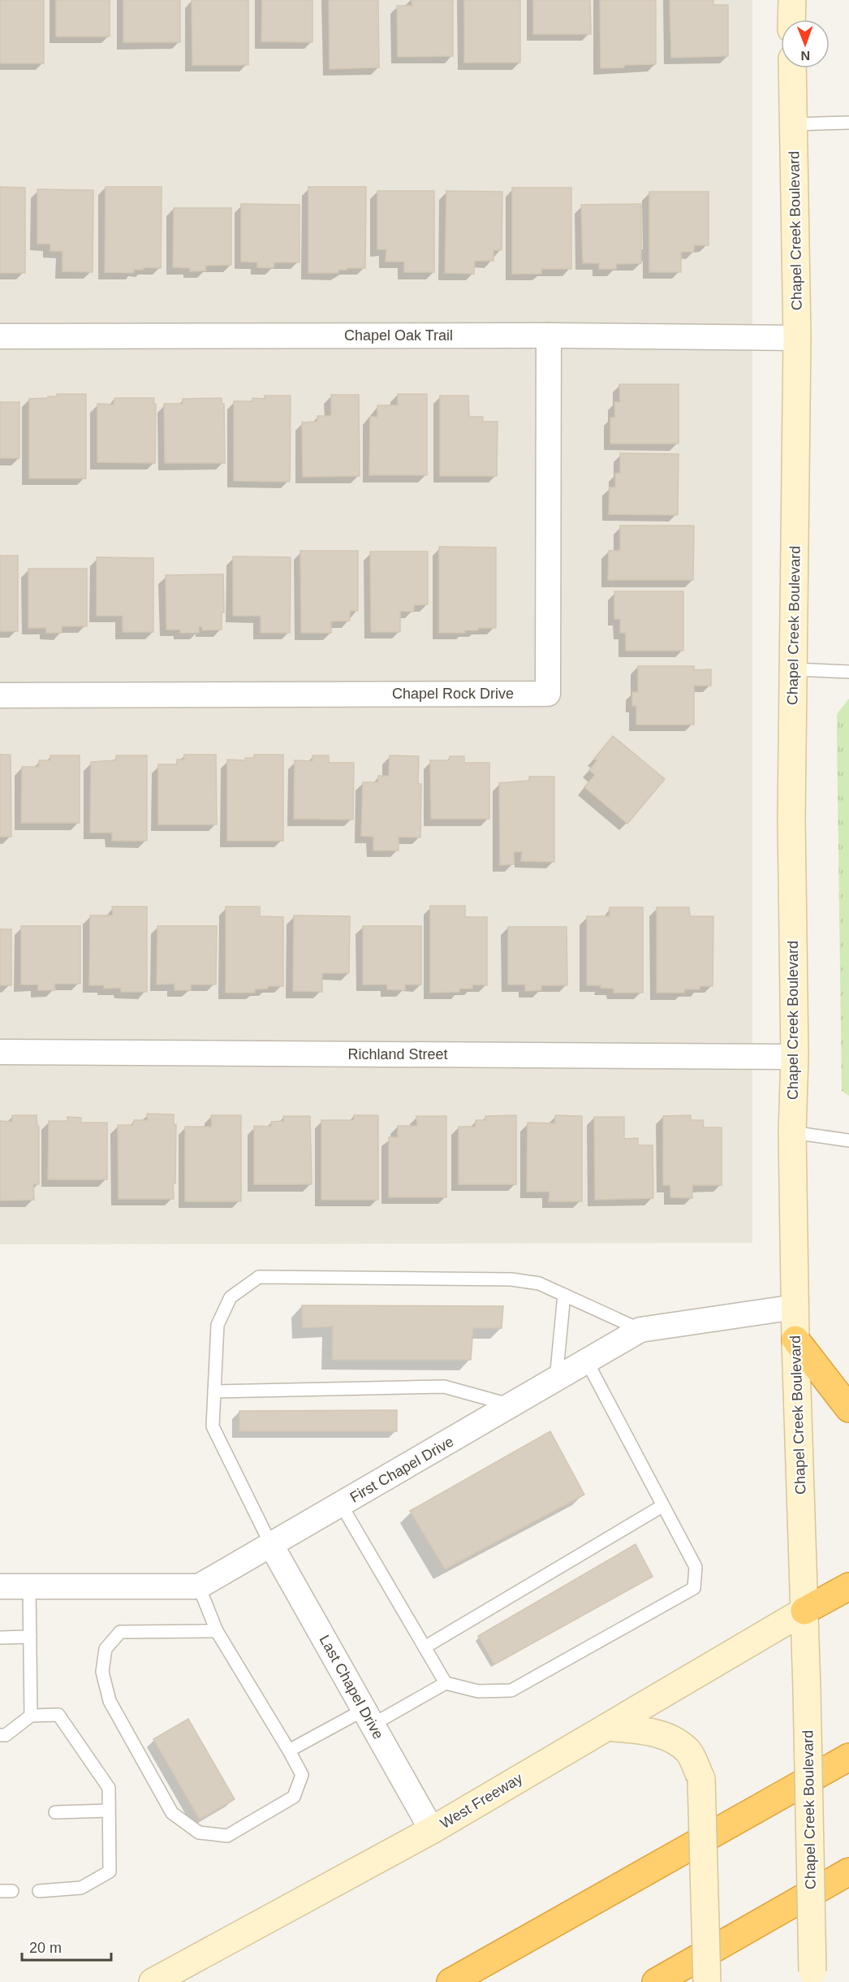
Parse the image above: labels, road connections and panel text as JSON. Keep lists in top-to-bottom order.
{
  "streets": {
    "street": [
      "Chapel Creek Boulevard",
      "Chapel Oak Trail",
      "Chapel Rock Drive",
      "Richland Street",
      "First Chapel Drive",
      "Last Chapel Drive",
      "West Freeway"
    ]
  },
  "crossings": [
    ["Chapel Creek Boulevard", "Chapel Oak Trail"],
    ["Chapel Creek Boulevard", "Richland Street"],
    ["Chapel Creek Boulevard", "First Chapel Drive"],
    ["Chapel Creek Boulevard", "West Freeway"],
    ["Chapel Oak Trail", "Chapel Rock Drive"],
    ["First Chapel Drive", "Last Chapel Drive"],
    ["Last Chapel Drive", "West Freeway"]
  ],
  "scale_bar": "20 m",
  "north": "bottom"
}
